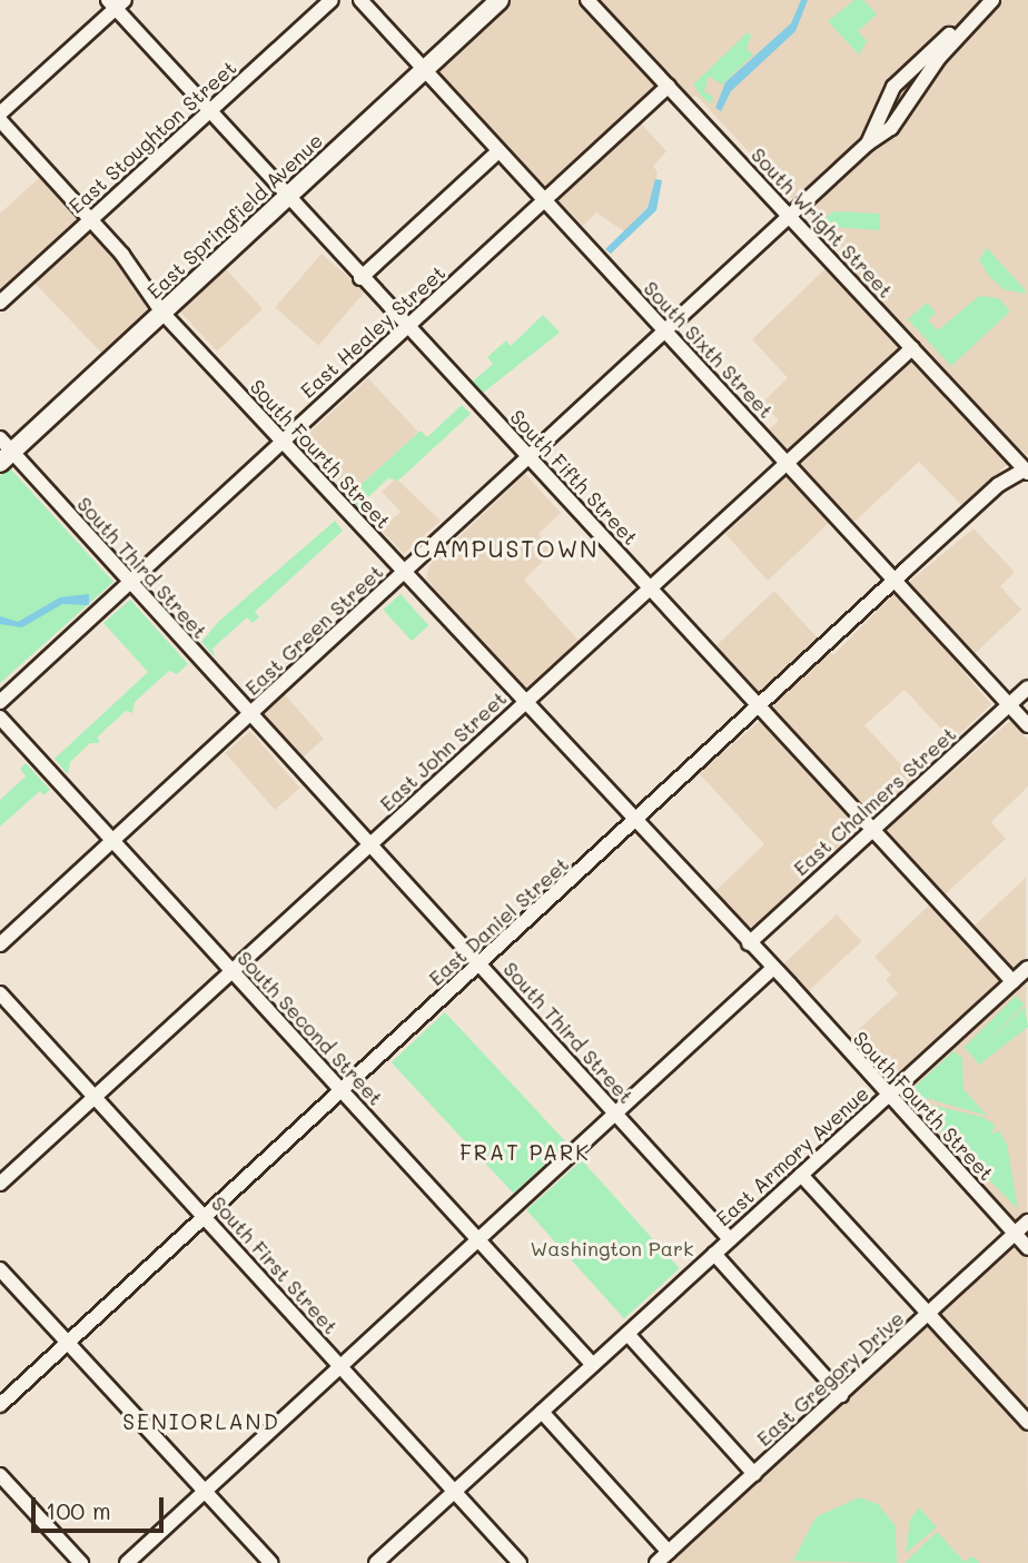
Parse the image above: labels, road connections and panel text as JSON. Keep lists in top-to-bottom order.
{
  "streets": {
    "main road": ["East Springfield Avenue"],
    "street": [
      "East Stoughton Street",
      "South Wright Street",
      "East Healey Street",
      "South Sixth Street",
      "South Fourth Street",
      "South Fifth Street",
      "South Third Street",
      "East Green Street",
      "East John Street",
      "East Chalmers Street",
      "East Daniel Street",
      "South Second Street",
      "East Armory Avenue",
      "South First Street",
      "East Gregory Drive"
    ]
  },
  "crossings": [
    ["East Stoughton Street", "South Fourth Street"],
    ["East Stoughton Street", "South Fifth Street"],
    ["East Springfield Avenue", "South Sixth Street"],
    ["East Springfield Avenue", "South Fourth Street"],
    ["East Springfield Avenue", "South Fifth Street"],
    ["East Springfield Avenue", "South Third Street"],
    ["South Wright Street", "East Healey Street"],
    ["South Wright Street", "East Green Street"],
    ["South Wright Street", "East John Street"],
    ["South Wright Street", "East Daniel Street"],
    ["East Healey Street", "South Sixth Street"],
    ["East Healey Street", "South Fourth Street"],
    ["East Healey Street", "South Fifth Street"],
    ["East Healey Street", "South Third Street"],
    ["South Sixth Street", "East Green Street"],
    ["South Sixth Street", "East John Street"],
    ["South Sixth Street", "East Chalmers Street"],
    ["South Sixth Street", "East Daniel Street"],
    ["South Fourth Street", "East Green Street"],
    ["South Fourth Street", "East John Street"],
    ["South Fourth Street", "East Chalmers Street"],
    ["South Fourth Street", "East Daniel Street"],
    ["South Fourth Street", "East Armory Avenue"],
    ["South Fourth Street", "East Gregory Drive"],
    ["South Fifth Street", "East Green Street"],
    ["South Fifth Street", "East John Street"],
    ["South Fifth Street", "East Chalmers Street"],
    ["South Fifth Street", "East Daniel Street"],
    ["South Fifth Street", "East Armory Avenue"],
    ["South Third Street", "East Green Street"],
    ["South Third Street", "East John Street"],
    ["South Third Street", "East Daniel Street"],
    ["South Third Street", "East Armory Avenue"],
    ["East Green Street", "South Second Street"],
    ["East John Street", "South Second Street"],
    ["East John Street", "South First Street"],
    ["East Daniel Street", "South Second Street"],
    ["East Daniel Street", "South First Street"],
    ["South Second Street", "East Armory Avenue"],
    ["East Armory Avenue", "South First Street"]
  ],
  "districts": ["CAMPUSTOWN", "FRAT PARK", "SENIORLAND"],
  "parks": ["Washington Park"],
  "scale_bar": "100 m"
}
